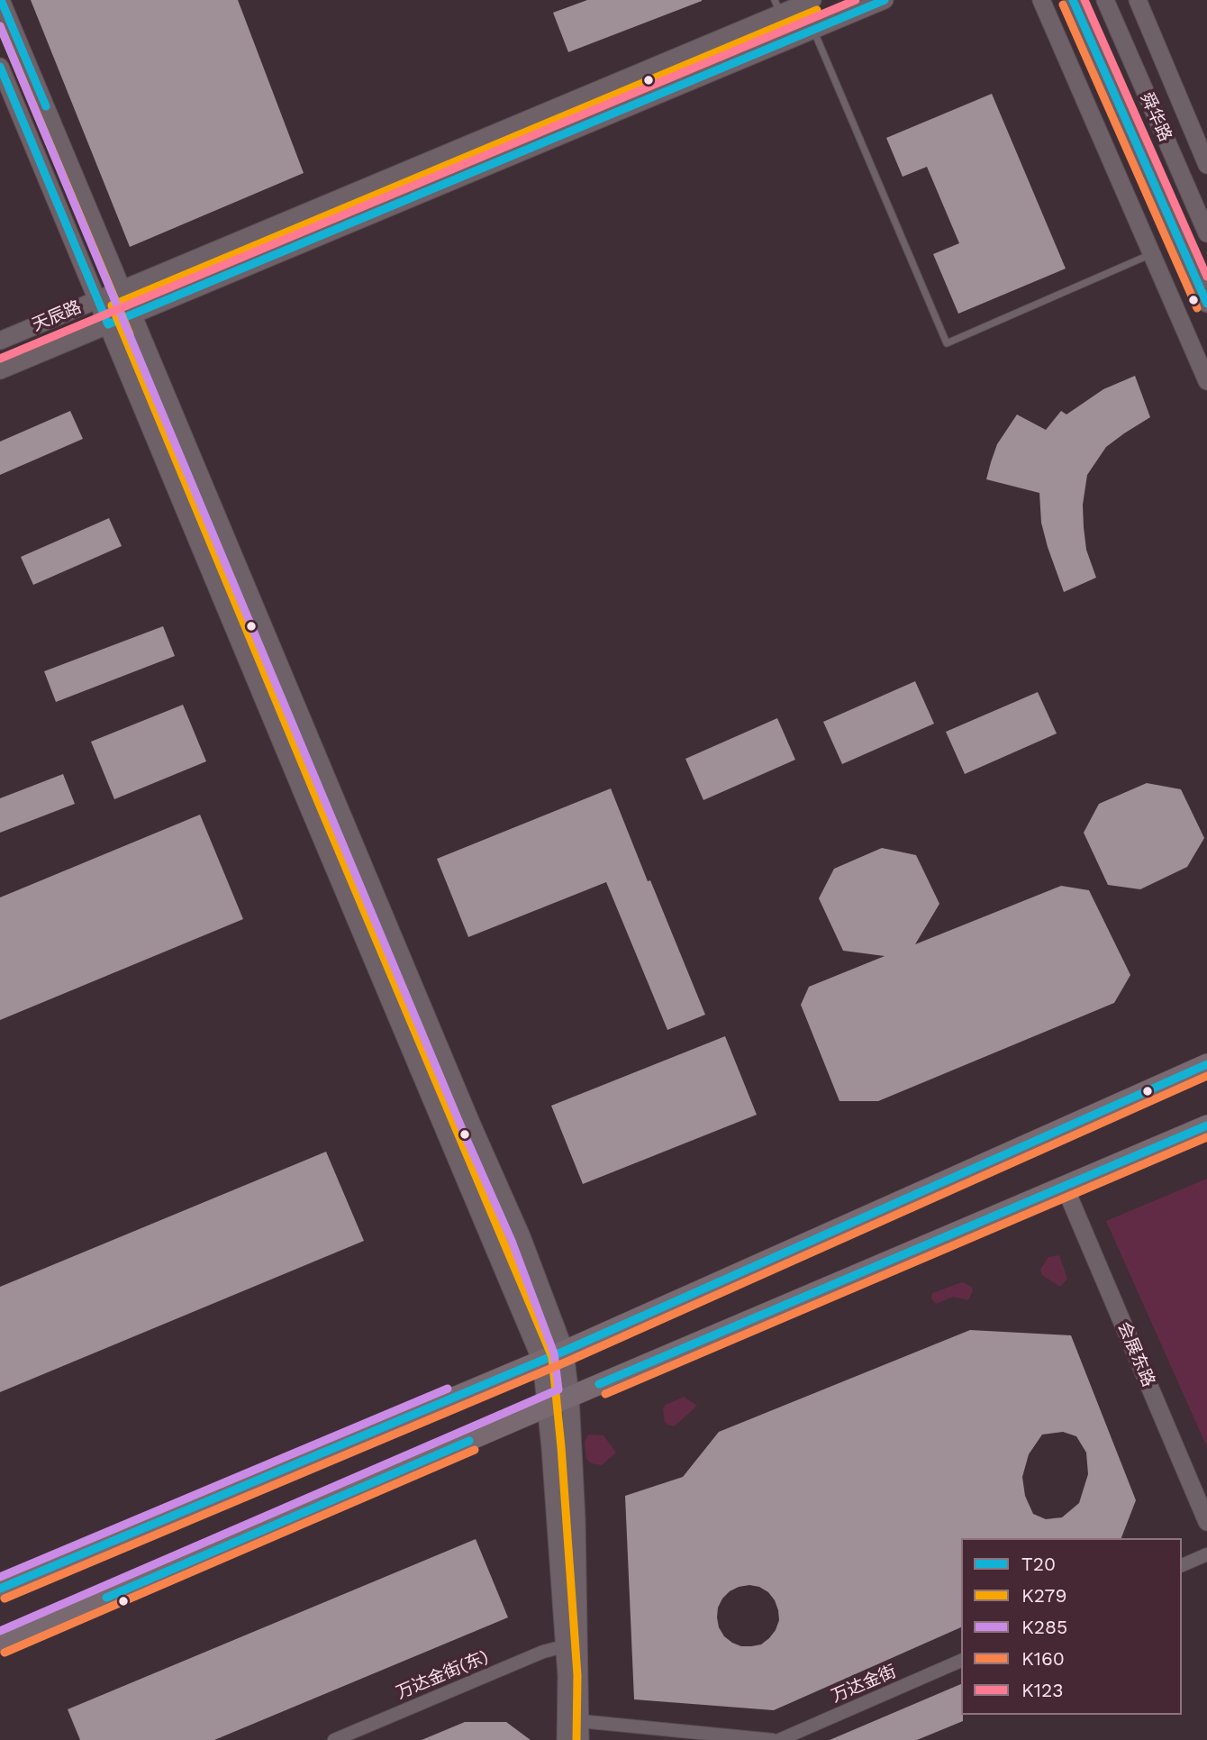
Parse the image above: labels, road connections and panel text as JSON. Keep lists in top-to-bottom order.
{
  "streets": {
    "main road": ["舜华路", "天辰路", "会展东路"],
    "street": ["万达金街(东)", "万达金街"]
  },
  "lines": [
    "transit line T20",
    "transit line K123",
    "transit line K160",
    "transit line K279",
    "transit line K285"
  ],
  "legend": [
    "T20",
    "K279",
    "K285",
    "K160",
    "K123"
  ]
}
